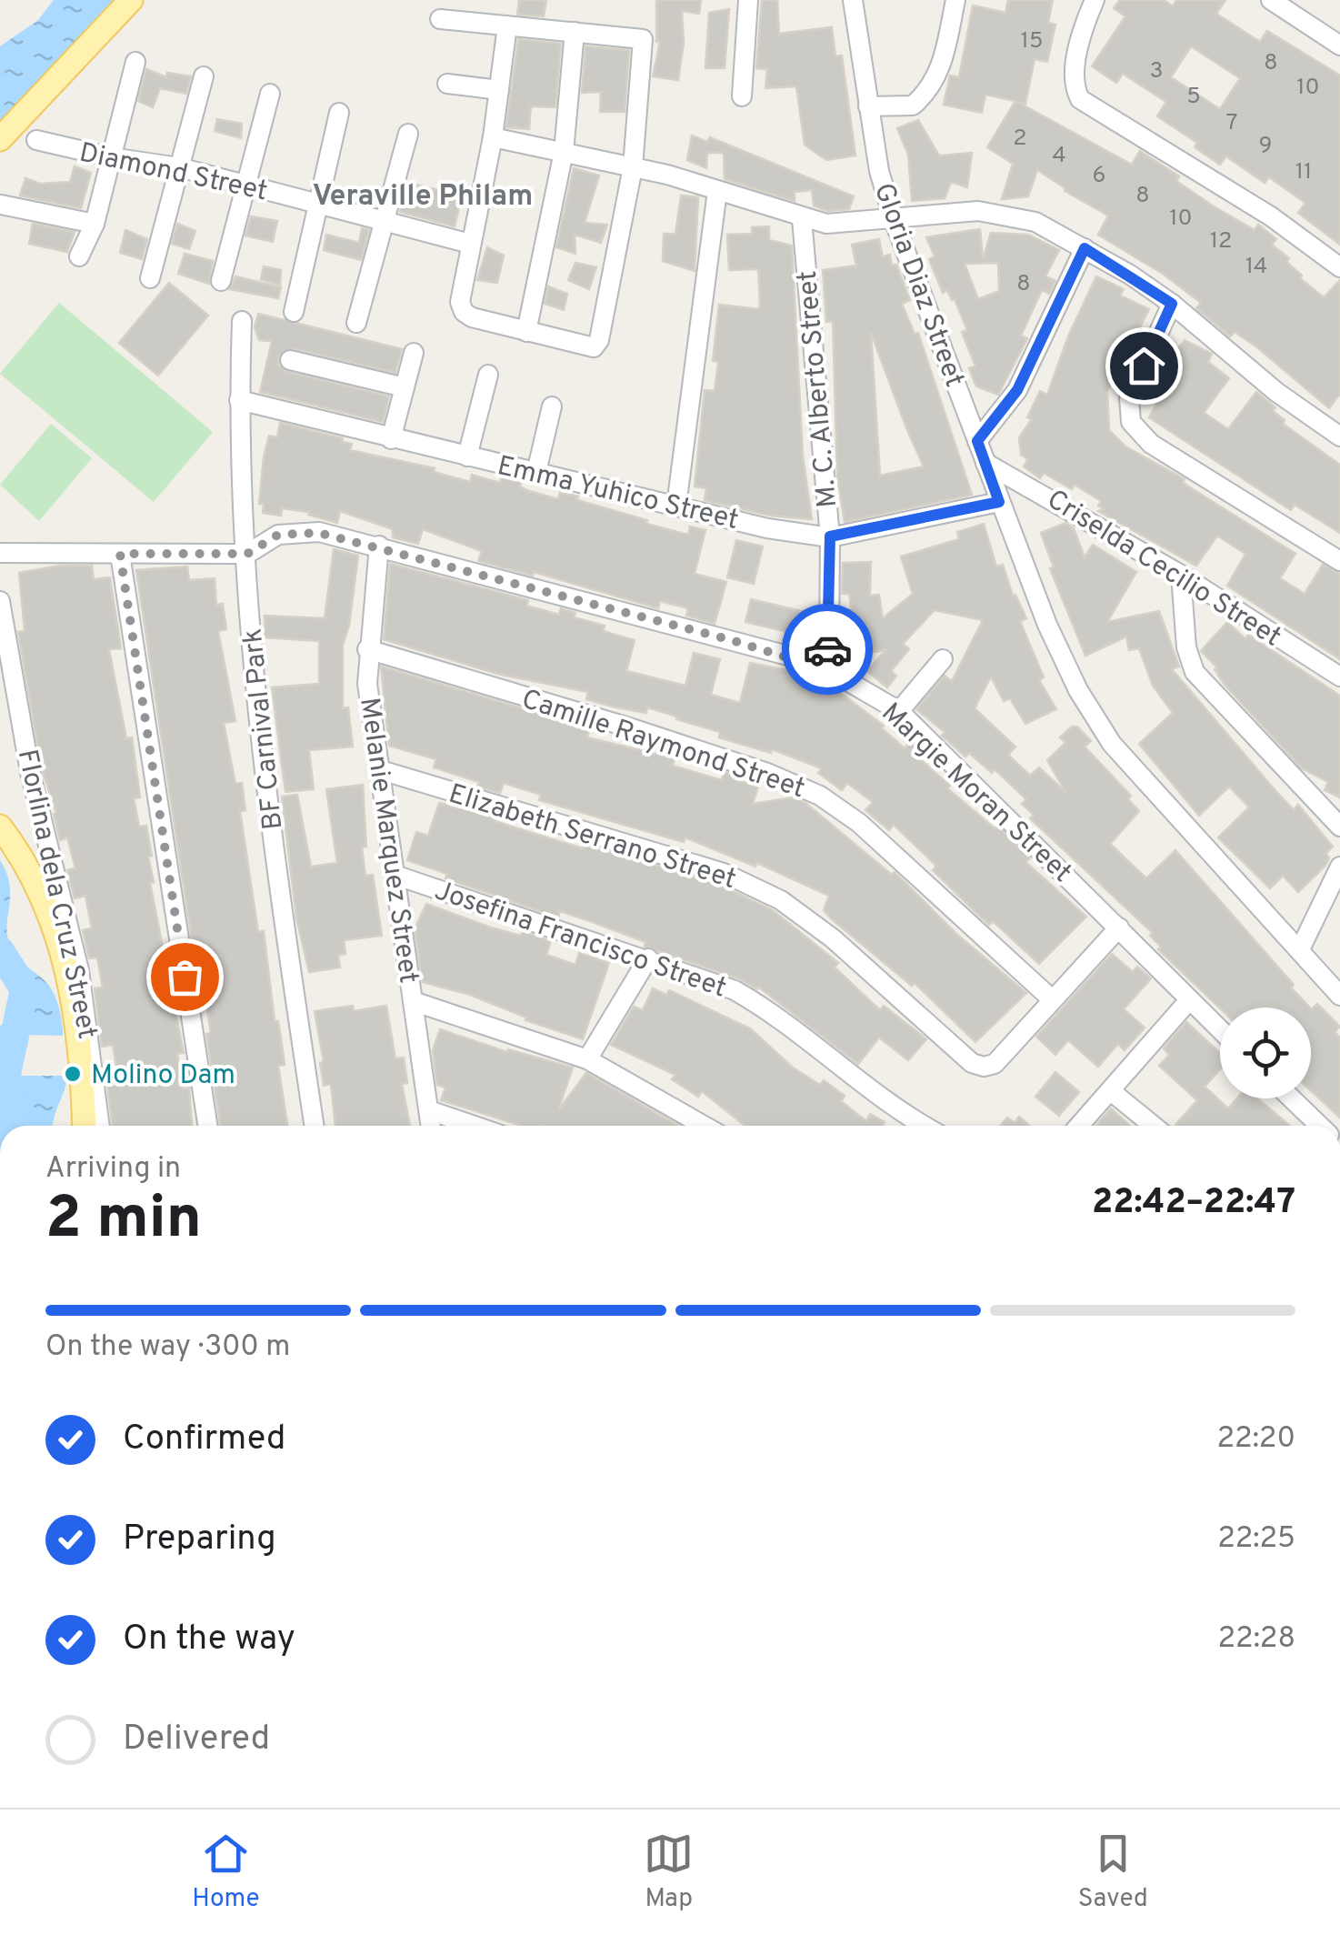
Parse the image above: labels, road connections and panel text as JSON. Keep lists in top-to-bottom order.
{
  "streets": {
    "street": [
      "Diamond Street",
      "Gloria Diaz Street",
      "M. C. Alberto Street",
      "Emma Yuhico Street",
      "Criselda Cecilio Street",
      "BF Carnival Park",
      "Camille Raymond Street",
      "Margie Moran Street",
      "Elizabeth Serrano Street",
      "Melanie Marquez Street",
      "Florlina dela Cruz Street",
      "Josefina Francisco Street"
    ]
  },
  "crossings": [
    ["Gloria Diaz Street", "Emma Yuhico Street"],
    ["Gloria Diaz Street", "Criselda Cecilio Street"],
    ["M. C. Alberto Street", "Emma Yuhico Street"],
    ["M. C. Alberto Street", "Margie Moran Street"],
    ["Emma Yuhico Street", "BF Carnival Park"],
    ["BF Carnival Park", "Margie Moran Street"],
    ["Camille Raymond Street", "Elizabeth Serrano Street"],
    ["Camille Raymond Street", "Melanie Marquez Street"],
    ["Margie Moran Street", "Elizabeth Serrano Street"],
    ["Margie Moran Street", "Melanie Marquez Street"],
    ["Elizabeth Serrano Street", "Melanie Marquez Street"],
    ["Melanie Marquez Street", "Josefina Francisco Street"]
  ],
  "districts": ["Veraville Philam"],
  "places": ["Molino Dam"],
  "house_numbers": [
    "15",
    "8",
    "3",
    "10",
    "5",
    "7",
    "2",
    "9",
    "4",
    "11",
    "6",
    "8",
    "10",
    "12",
    "14",
    "8"
  ],
  "page": {
    "heading": ["2 min", "Arriving in", "22:42–22:47"],
    "bar": "On the way · 300 m",
    "list": [
      ["Confirmed", "22:20"],
      ["Preparing", "22:25"],
      ["On the way", "22:28"],
      "Delivered"
    ],
    "tabs": ["Home", "Map", "Saved"]
  }
}
